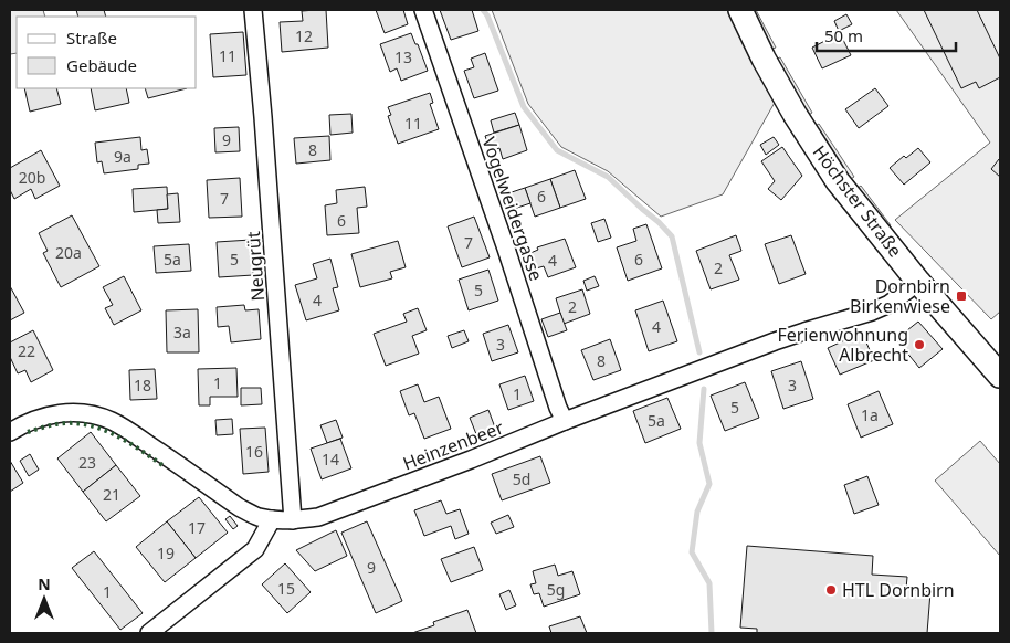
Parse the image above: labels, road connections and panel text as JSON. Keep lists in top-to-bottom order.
{
  "streets": {
    "main road": ["Höchster Straße"],
    "street": ["Vogelweidergasse", "Neugrüt", "Heinzenbeer"]
  },
  "crossings": [
    ["Höchster Straße", "Heinzenbeer"],
    ["Vogelweidergasse", "Heinzenbeer"],
    ["Neugrüt", "Heinzenbeer"]
  ],
  "places": {
    "transit": ["Dornbirn Birkenwiese"],
    "other": ["Ferienwohnung Albrecht", "HTL Dornbirn"]
  },
  "house_numbers": [
    "12",
    "11",
    "13",
    "11",
    "9",
    "8",
    "9a",
    "20b",
    "6",
    "7",
    "6",
    "7",
    "20a",
    "5a",
    "5",
    "6",
    "4",
    "2",
    "5",
    "4",
    "2",
    "4",
    "3a",
    "3",
    "22",
    "8",
    "1",
    "18",
    "3",
    "1",
    "5",
    "1a",
    "5a",
    "16",
    "14",
    "23",
    "5d",
    "21",
    "17",
    "19",
    "9",
    "15",
    "5g",
    "1"
  ],
  "legend": ["Straße", "Gebäude"],
  "scale_bar": "50 m",
  "north": "top"
}
